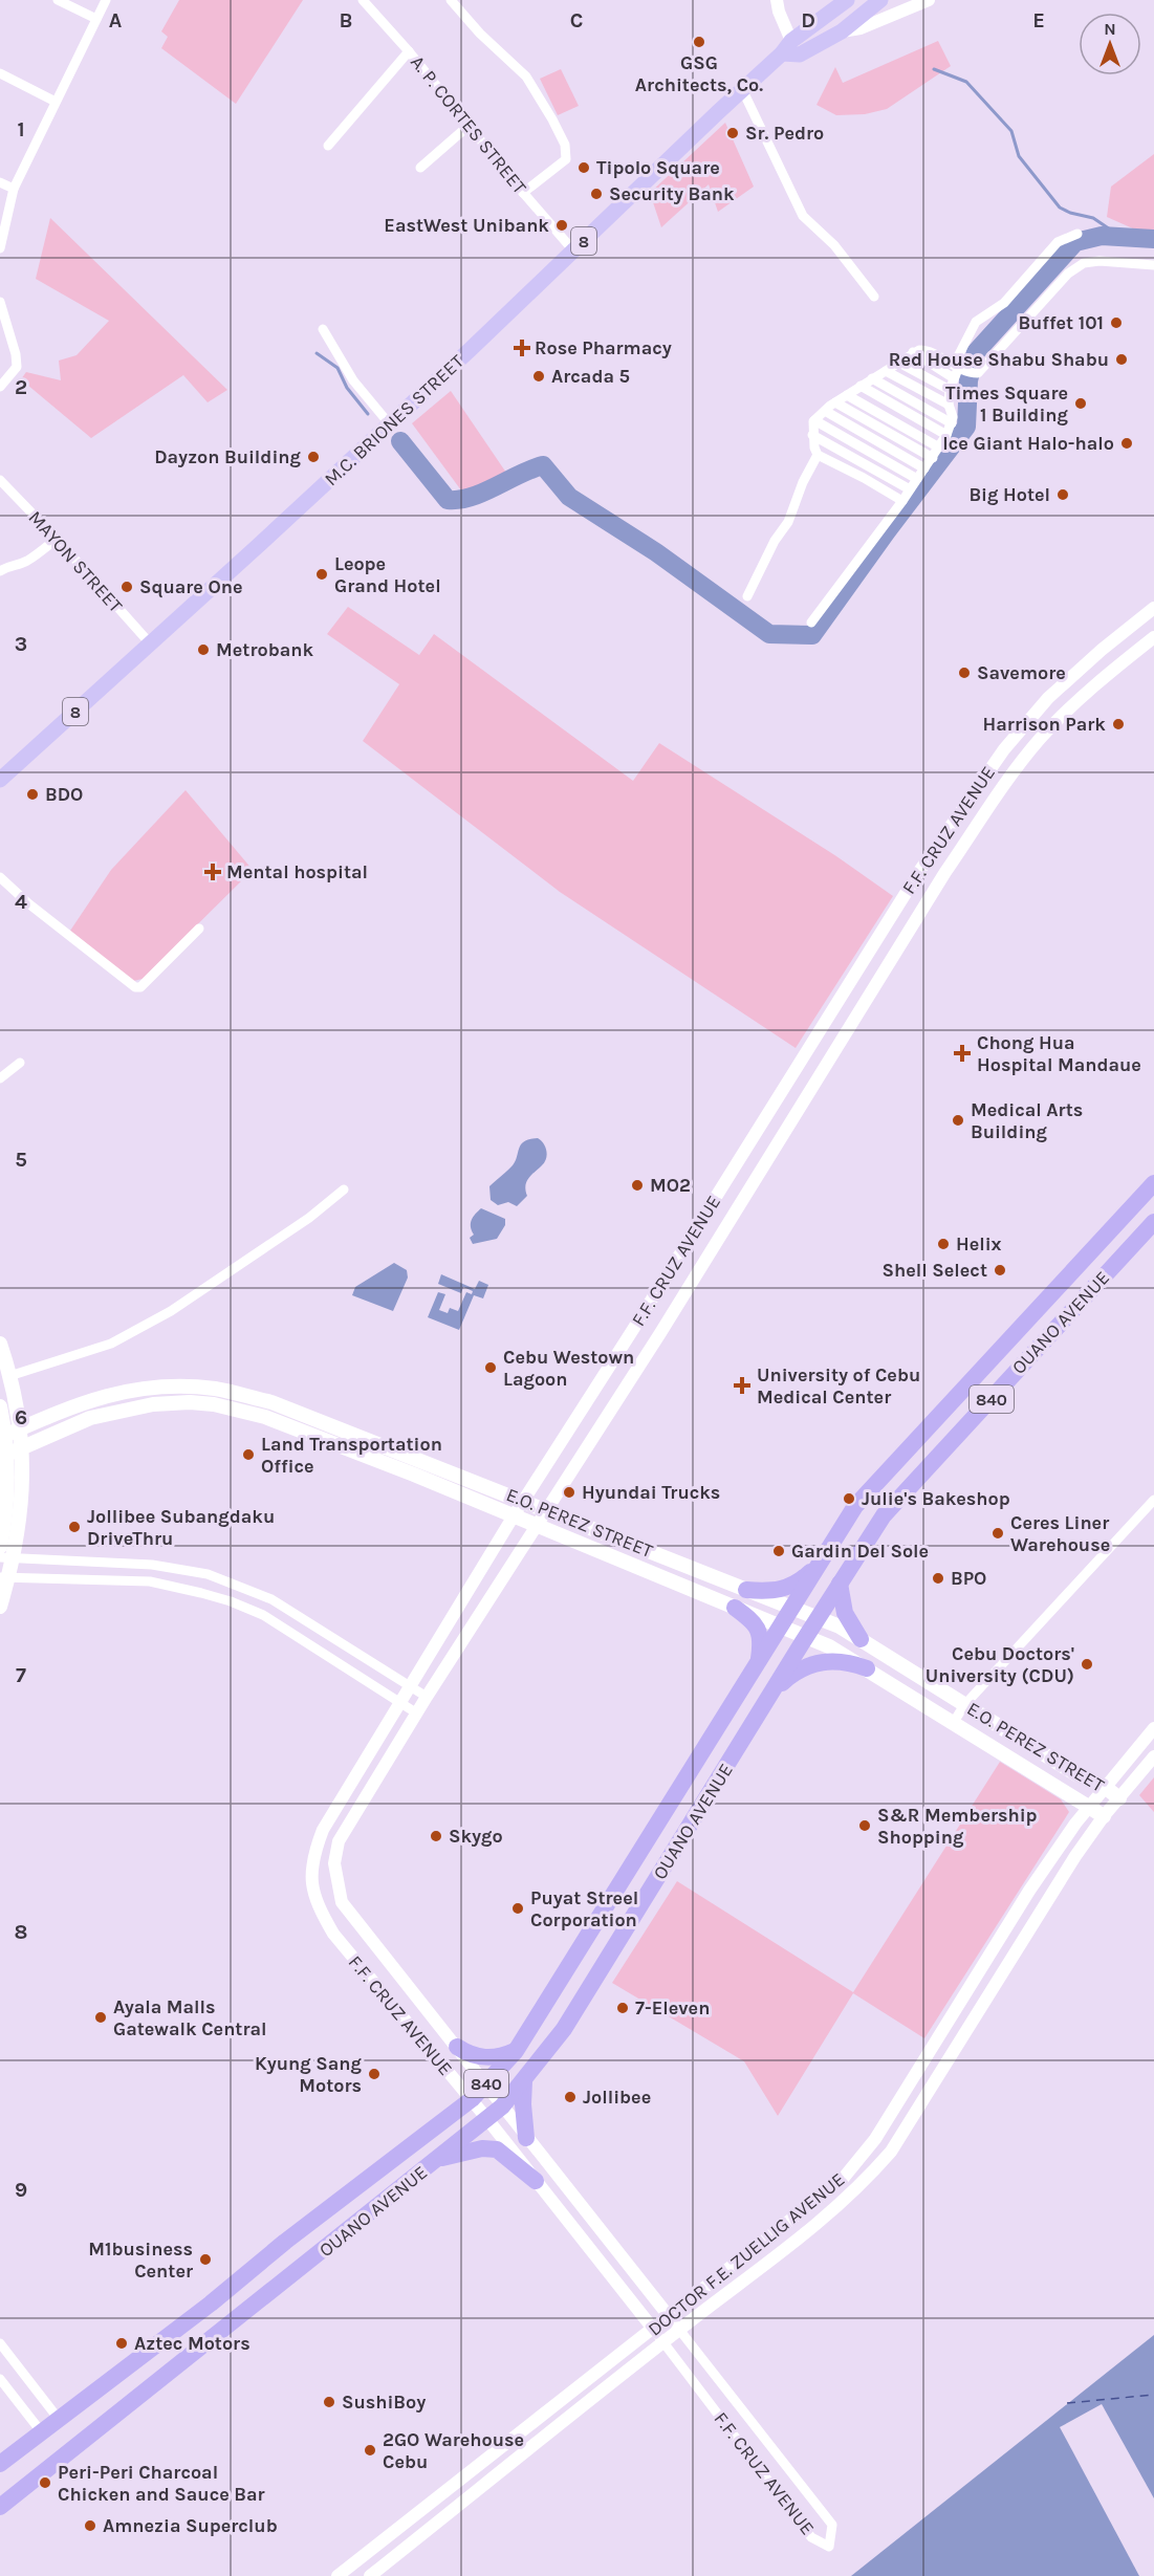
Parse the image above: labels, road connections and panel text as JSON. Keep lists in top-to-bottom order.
{
  "streets": {
    "highway": ["OUANO AVENUE", "840"],
    "main road": ["8", "M.C. BRIONES STREET", "E.O. PEREZ STREET"],
    "street": [
      "A. P. CORTES STREET",
      "MAYON STREET",
      "F.F. CRUZ AVENUE",
      "DOCTOR F.E. ZUELLIG AVENUE"
    ]
  },
  "crossings": [
    ["A. P. CORTES STREET", "M.C. BRIONES STREET"],
    ["M.C. BRIONES STREET", "MAYON STREET"],
    ["F.F. CRUZ AVENUE", "OUANO AVENUE"],
    ["F.F. CRUZ AVENUE", "E.O. PEREZ STREET"],
    ["F.F. CRUZ AVENUE", "DOCTOR F.E. ZUELLIG AVENUE"],
    ["OUANO AVENUE", "E.O. PEREZ STREET"],
    ["E.O. PEREZ STREET", "DOCTOR F.E. ZUELLIG AVENUE"]
  ],
  "places": {
    "other": [
      "GSG Architects, Co.",
      "Sr. Pedro",
      "Tipolo Square",
      "Security Bank",
      "EastWest Unibank",
      "Buffet 101",
      "Red House Shabu Shabu",
      "Arcada 5",
      "Times Square 1 Building",
      "Ice Giant Halo-halo",
      "Dayzon Building",
      "Big Hotel",
      "Leope Grand Hotel",
      "Square One",
      "Metrobank",
      "Savemore",
      "Harrison Park",
      "BDO",
      "Medical Arts Building",
      "MO2",
      "Helix",
      "Shell Select",
      "Cebu Westown Lagoon",
      "Land Transportation Office",
      "Hyundai Trucks",
      "Julie's Bakeshop",
      "Jollibee Subangdaku DriveThru",
      "Ceres Liner Warehouse",
      "Gardin Del Sole",
      "BPO",
      "Cebu Doctors' University (CDU)",
      "S&R Membership Shopping",
      "Skygo",
      "Puyat Streel Corporation",
      "7-Eleven",
      "Ayala Malls Gatewalk Central",
      "Kyung Sang Motors",
      "Jollibee",
      "M1business Center",
      "Aztec Motors",
      "SushiBoy",
      "2GO Warehouse Cebu",
      "Peri-Peri Charcoal Chicken and Sauce Bar",
      "Amnezia Superclub"
    ],
    "health": [
      "Rose Pharmacy",
      "Mental hospital",
      "Chong Hua Hospital Mandaue",
      "University of Cebu Medical Center"
    ]
  },
  "north": "top",
  "grid": {
    "columns": [
      "A",
      "B",
      "C",
      "D",
      "E"
    ],
    "rows": [
      "1",
      "2",
      "3",
      "4",
      "5",
      "6",
      "7",
      "8",
      "9"
    ]
  }
}
